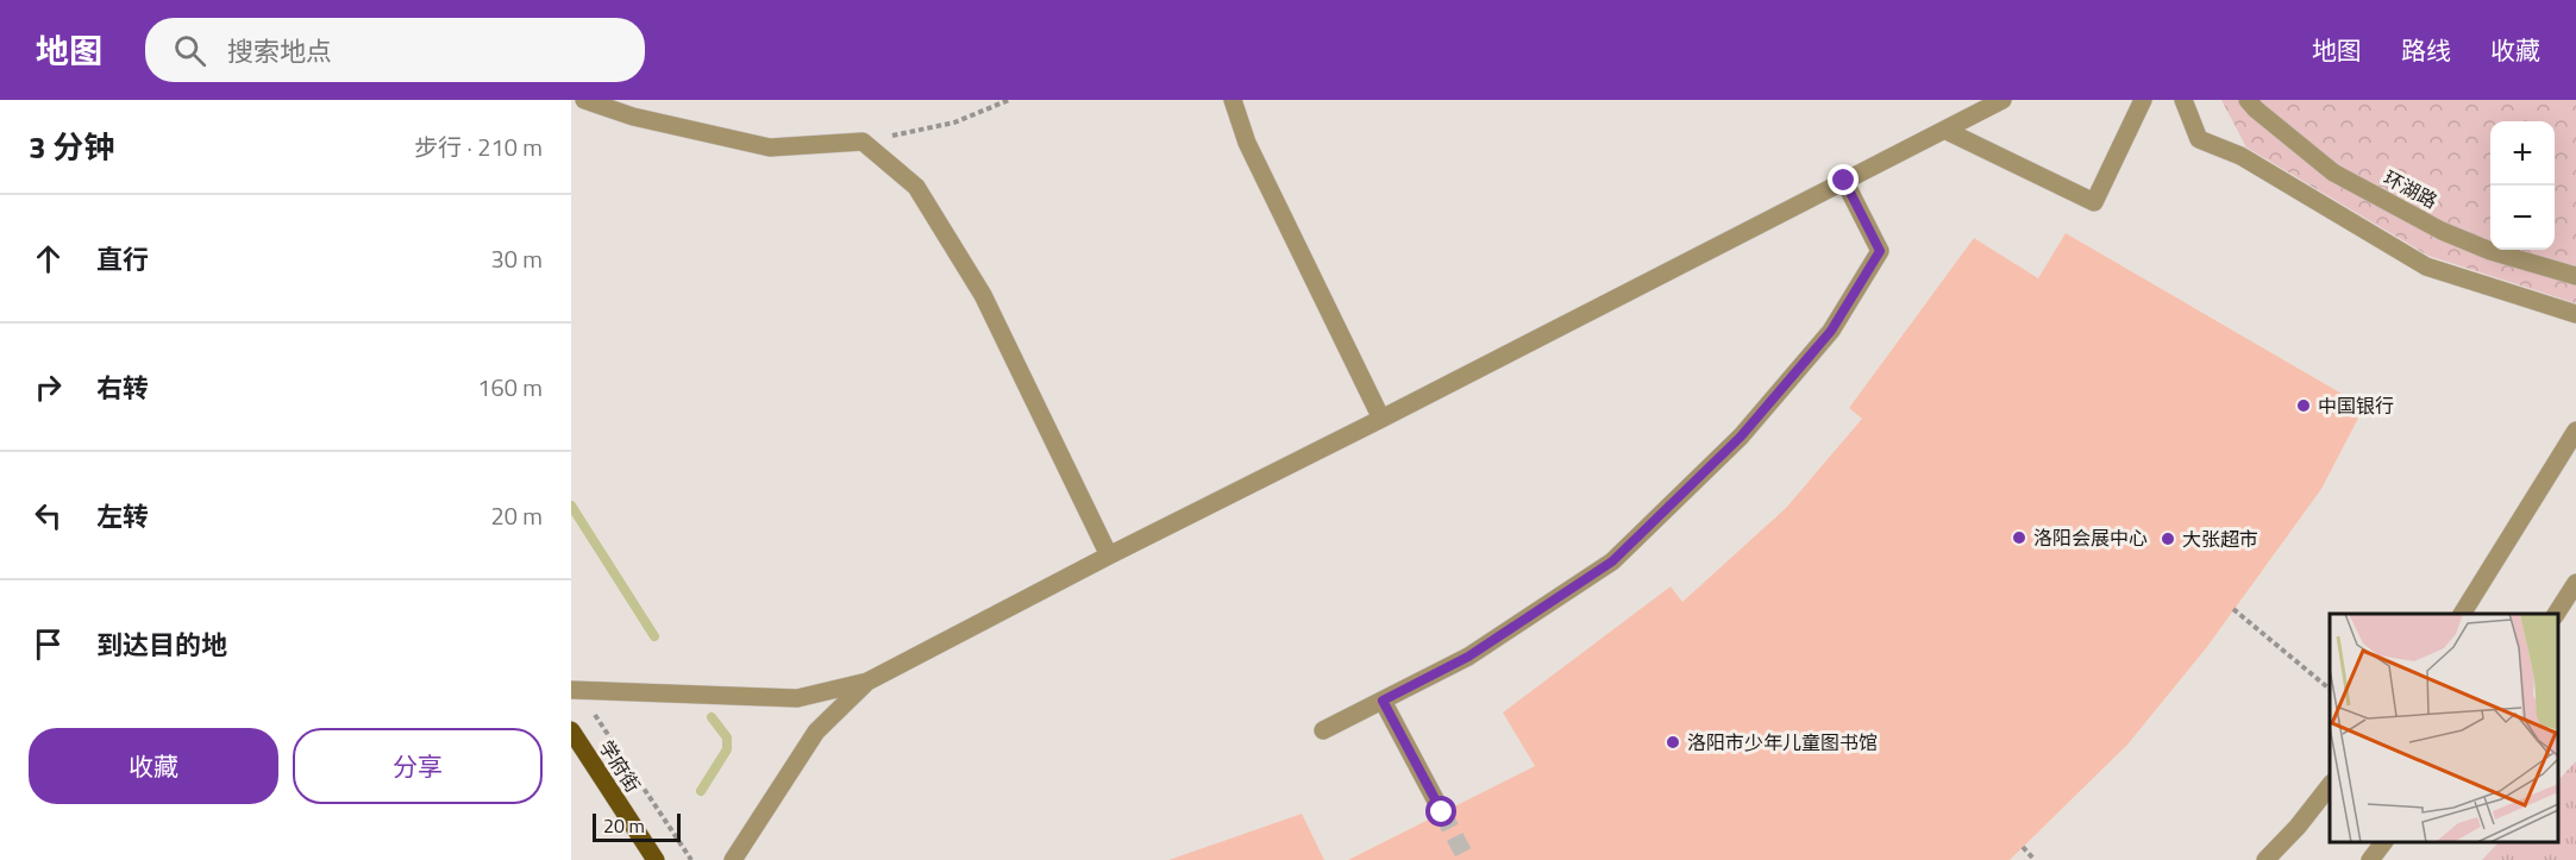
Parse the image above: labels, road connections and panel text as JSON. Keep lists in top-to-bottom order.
{
  "streets": {
    "main road": ["学府街"],
    "street": ["环湖路"]
  },
  "places": [
    "中国银行",
    "洛阳会展中心",
    "大张超市",
    "洛阳市少年儿童图书馆"
  ],
  "scale_bar": "20 m",
  "page": {
    "header": "地图",
    "search": "搜索地点",
    "nav": ["地图", "路线", "收藏"],
    "heading": ["3 分钟", "步行 · 210 m"],
    "map_buttons": ["+", "−"],
    "list": [
      ["直行", "30 m"],
      ["右转", "160 m"],
      ["左转", "20 m"],
      "到达目的地"
    ],
    "buttons": ["收藏", "分享"],
    "scale": "20 m"
  }
}
